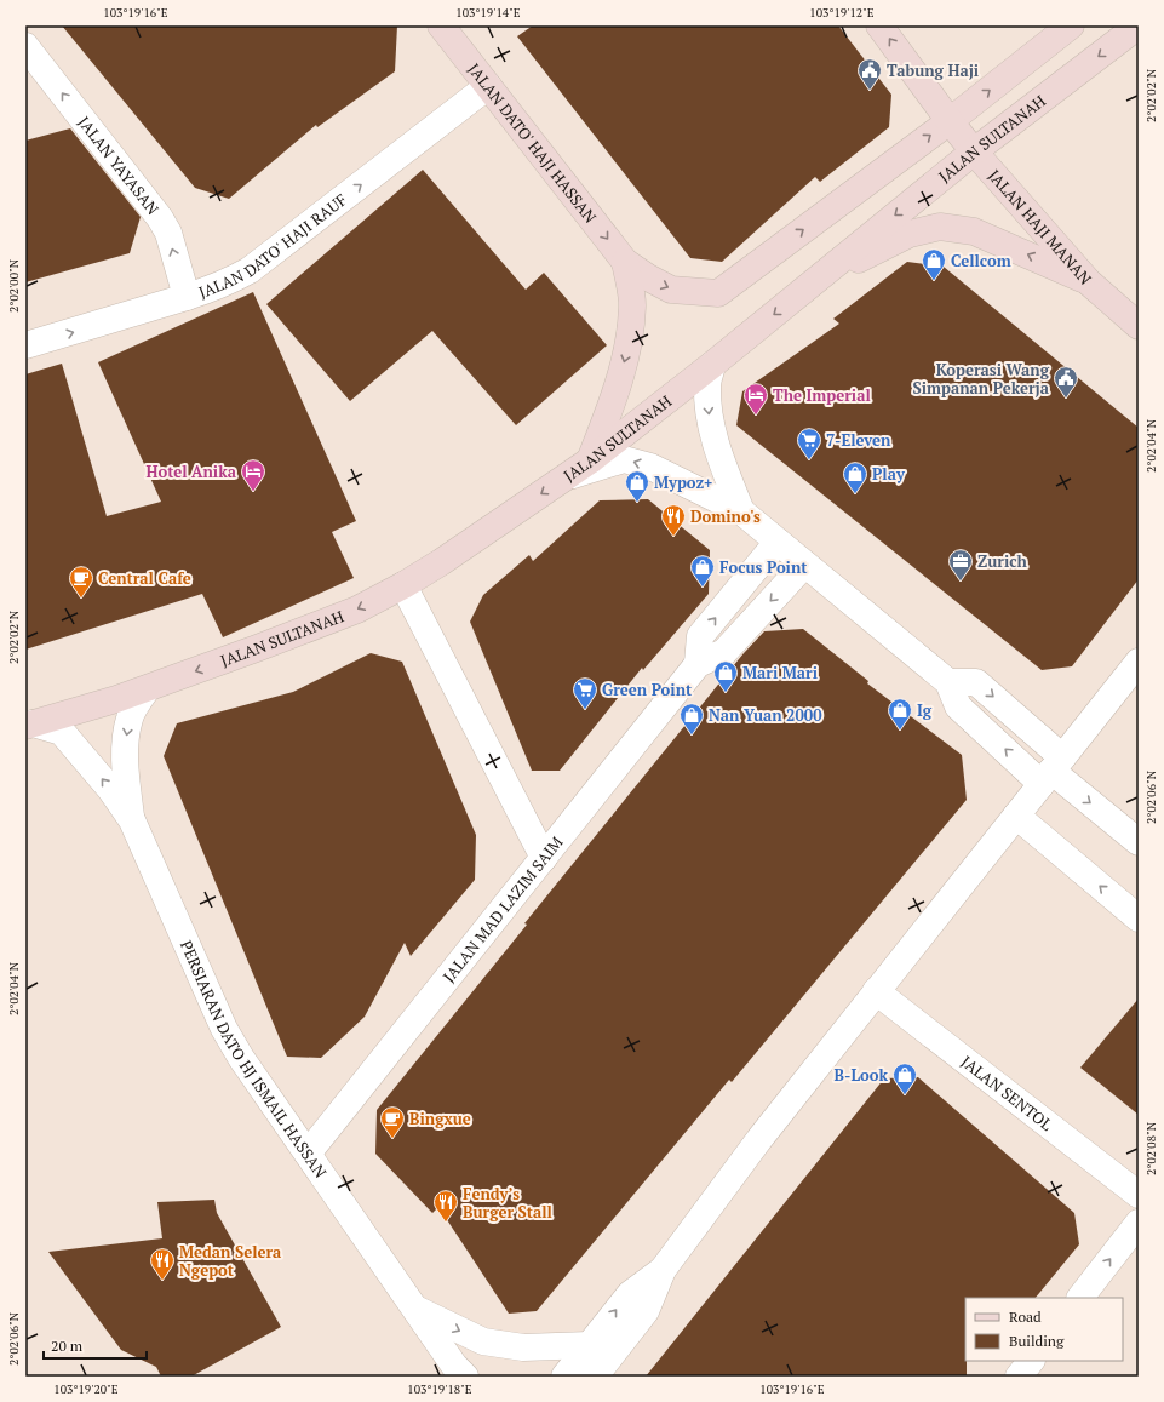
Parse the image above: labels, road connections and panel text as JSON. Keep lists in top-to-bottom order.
{
  "streets": {
    "street": [
      "JALAN SULTANAH",
      "JALAN DATO' HAJI HASSAN",
      "JALAN YAYASAN",
      "JALAN HAJI MANAN",
      "JALAN DATO' HAJI RAUF",
      "JALAN MAD LAZIM SAIM",
      "PERSIARAN DATO HJ ISMAIL HASSAN",
      "JALAN SENTOL"
    ]
  },
  "crossings": [
    ["JALAN SULTANAH", "JALAN HAJI MANAN"],
    ["JALAN DATO' HAJI HASSAN", "JALAN DATO' HAJI RAUF"],
    ["JALAN YAYASAN", "JALAN DATO' HAJI RAUF"],
    ["JALAN MAD LAZIM SAIM", "PERSIARAN DATO HJ ISMAIL HASSAN"]
  ],
  "one_way": [
    "JALAN SULTANAH",
    "JALAN DATO' HAJI HASSAN",
    "JALAN YAYASAN",
    "JALAN DATO' HAJI RAUF"
  ],
  "places": {
    "public building": ["Tabung Haji", "Koperasi Wang Simpanan Pekerja"],
    "shop": [
      "Cellcom",
      "Play",
      "Mypoz+",
      "Focus Point",
      "Mari Mari",
      "Ig",
      "Nan Yuan 2000",
      "B-Look"
    ],
    "hotel": ["The Imperial", "Hotel Anika"],
    "supermarket": ["7-Eleven", "Green Point"],
    "restaurant": ["Domino's", "Fendy’s Burger Stall", "Medan Selera Ngepot"],
    "office": ["Zurich"],
    "cafe": ["Central Cafe", "Bingxue"]
  },
  "legend": ["Road", "Building"],
  "scale_bar": "20 m",
  "coordinates": [
    "103°19'16\"E",
    "103°19'14\"E",
    "103°19'12\"E",
    "2°02'02\"N",
    "2°02'00\"N",
    "2°02'04\"N",
    "2°02'06\"N",
    "2°02'08\"N",
    "103°19'20\"E",
    "103°19'18\"E"
  ]
}
